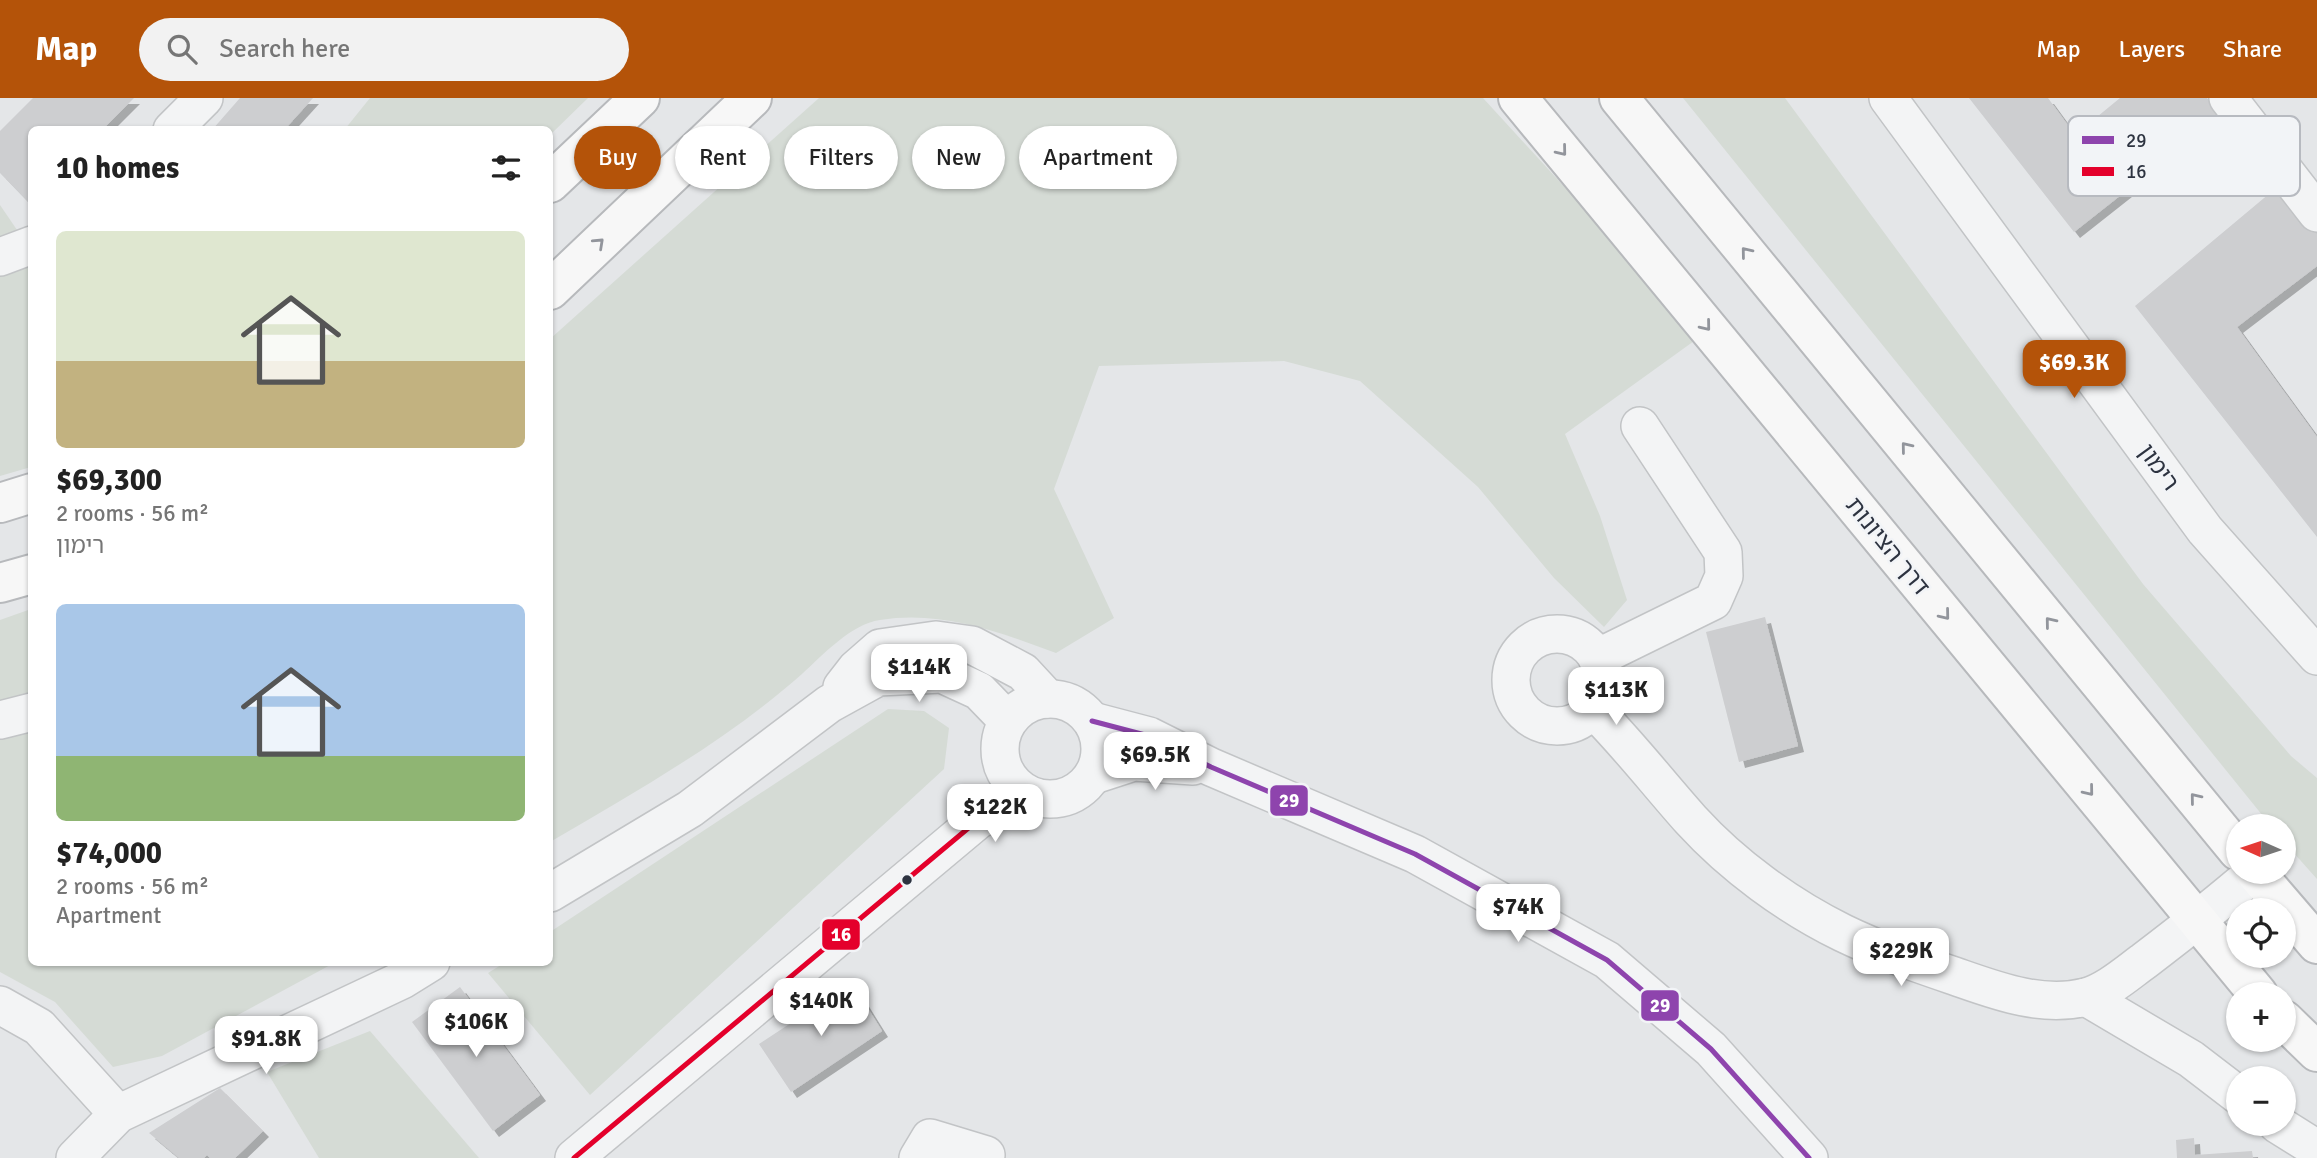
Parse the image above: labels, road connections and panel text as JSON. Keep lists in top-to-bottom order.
{
  "streets": {
    "highway": ["דרך הציונות"],
    "street": ["רימון"]
  },
  "lines": ["transit line 29", "transit line 16"],
  "legend": ["29", "16"],
  "north": "left",
  "page": {
    "header": "Map",
    "search": "Search here",
    "nav": ["Map", "Layers", "Share"],
    "chip": [
      "Buy",
      "Rent",
      "Filters",
      "New",
      "Apartment"
    ],
    "heading": "10 homes",
    "list": [
      {
        "name": "$69,300",
        "note": "2 rooms · 56 m² · רימון"
      },
      {
        "name": "$74,000",
        "note": "2 rooms · 56 m² · Apartment"
      }
    ],
    "price": [
      "$69.3K",
      "$114K",
      "$113K",
      "$69.5K",
      "$122K",
      "$74K",
      "$229K",
      "$140K",
      "$106K",
      "$91.8K"
    ],
    "map_buttons": ["+", "−"]
  }
}
